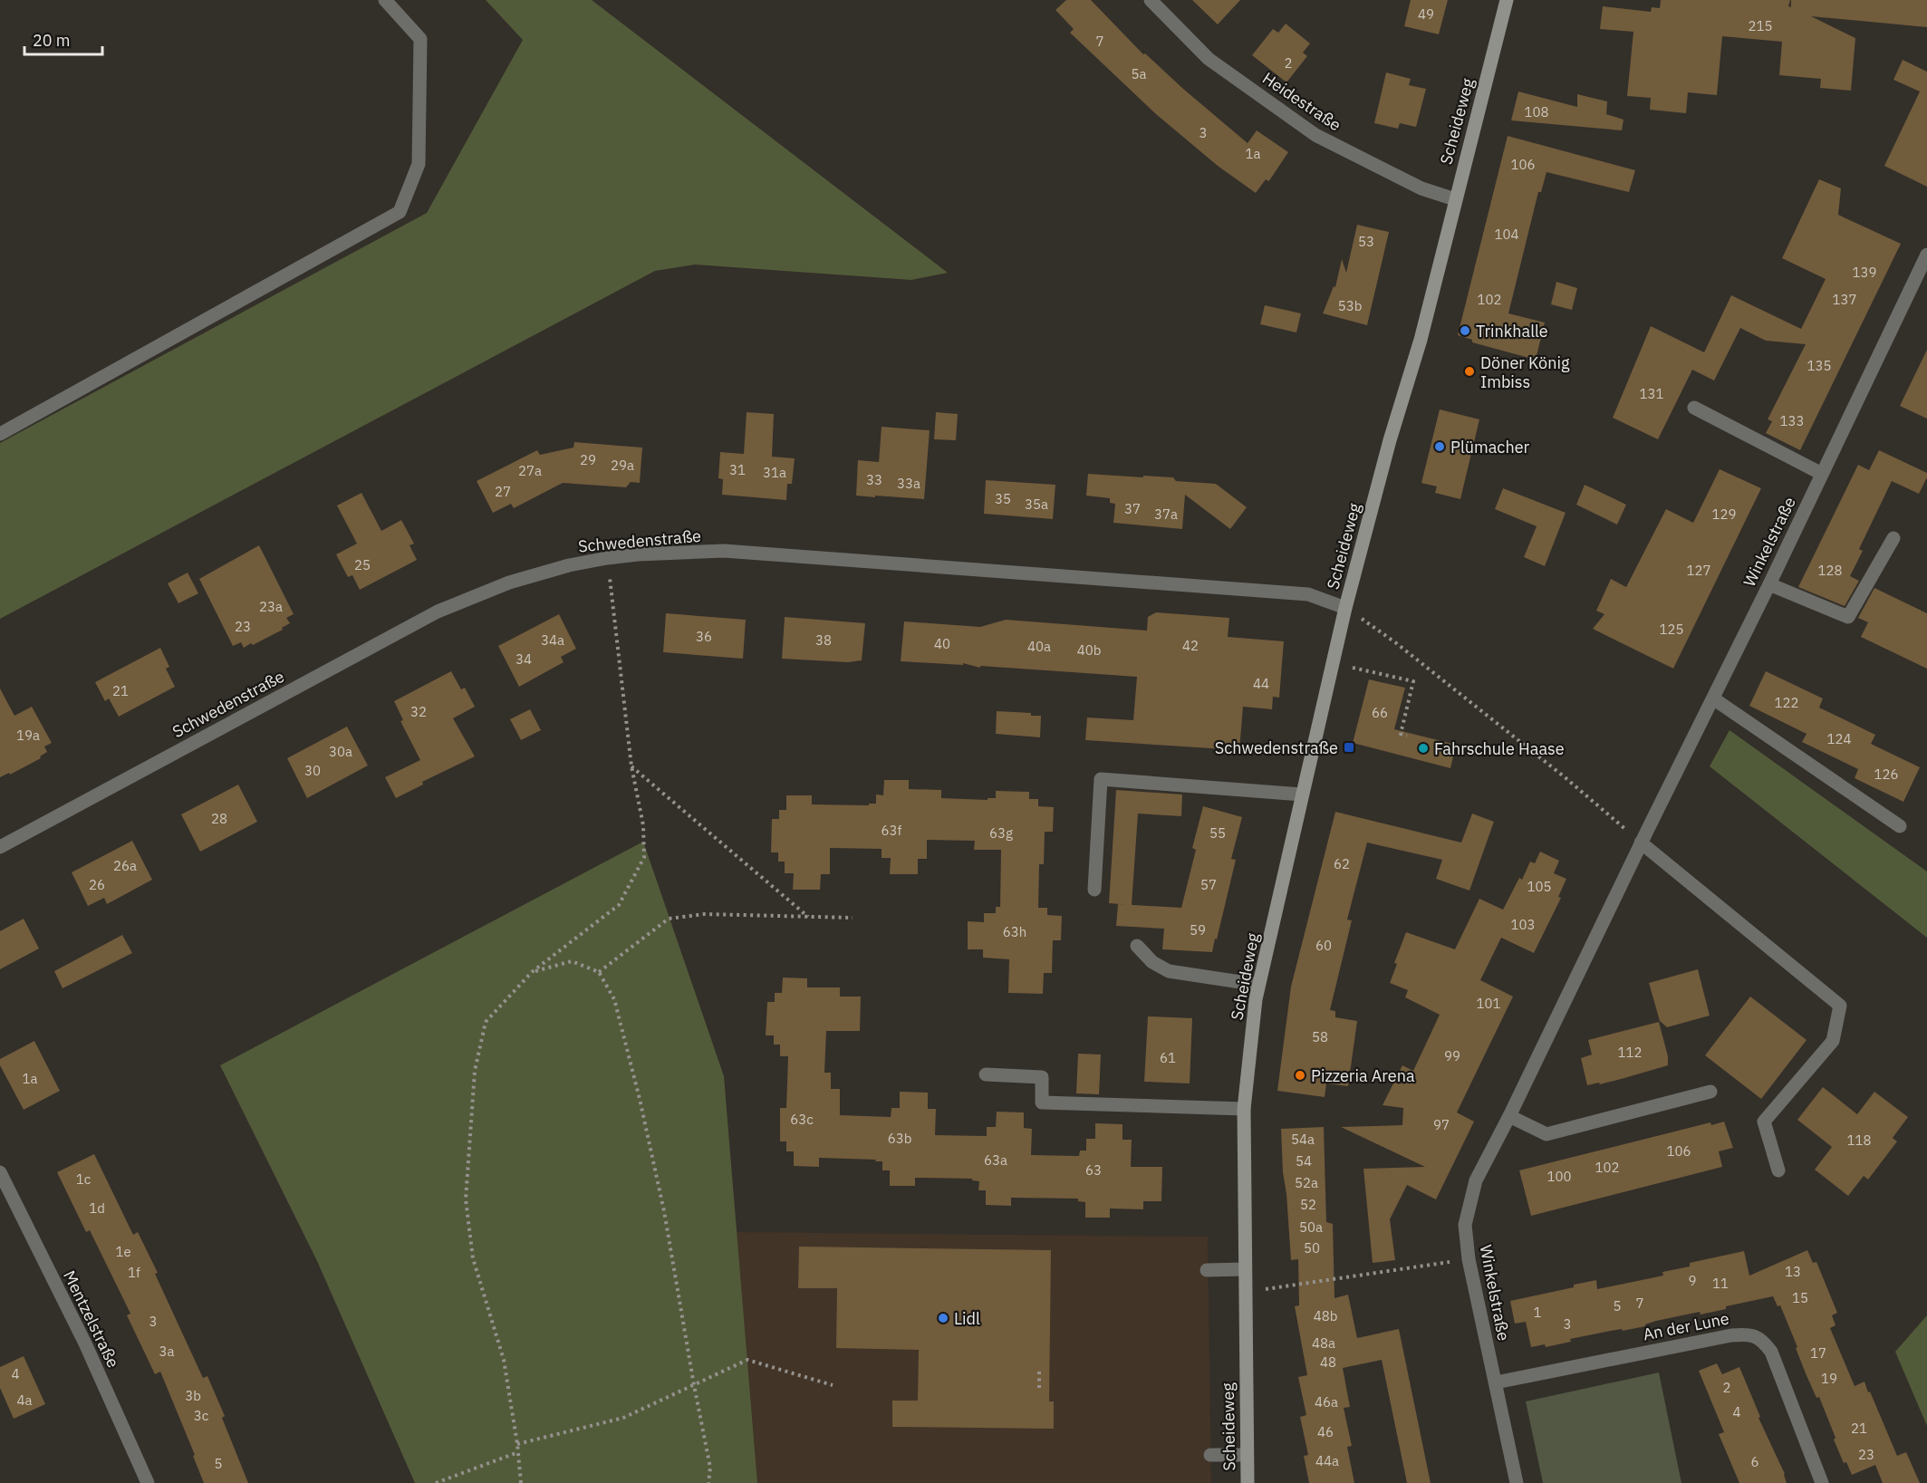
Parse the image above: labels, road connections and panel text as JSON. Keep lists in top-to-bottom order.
{
  "streets": {
    "street": [
      "Heidestraße",
      "Scheideweg",
      "Schwedenstraße",
      "Winkelstraße",
      "Mentzelstraße",
      "An der Lune"
    ]
  },
  "crossings": [
    ["Heidestraße", "Scheideweg"],
    ["Scheideweg", "Schwedenstraße"],
    ["Winkelstraße", "An der Lune"]
  ],
  "places": {
    "other": [
      "Trinkhalle",
      "Döner König Imbiss",
      "Plümacher",
      "Fahrschule Haase",
      "Pizzeria Arena",
      "Lidl"
    ],
    "transit": ["Schwedenstraße"]
  },
  "house_numbers": [
    "49",
    "215",
    "7",
    "2",
    "5a",
    "108",
    "3",
    "1a",
    "106",
    "104",
    "53",
    "139",
    "102",
    "137",
    "53b",
    "135",
    "131",
    "133",
    "29",
    "29a",
    "31",
    "27a",
    "31a",
    "33",
    "33a",
    "27",
    "35",
    "35a",
    "37",
    "37a",
    "129",
    "25",
    "127",
    "128",
    "23a",
    "23",
    "125",
    "36",
    "34a",
    "38",
    "40",
    "42",
    "40a",
    "40b",
    "34",
    "44",
    "21",
    "122",
    "32",
    "66",
    "19a",
    "124",
    "30a",
    "30",
    "126",
    "28",
    "63f",
    "63g",
    "55",
    "62",
    "26a",
    "26",
    "57",
    "105",
    "103",
    "59",
    "63h",
    "60",
    "101",
    "58",
    "112",
    "99",
    "61",
    "1a",
    "63c",
    "97",
    "63b",
    "54a",
    "118",
    "106",
    "63a",
    "54",
    "102",
    "63",
    "100",
    "1c",
    "52a",
    "52",
    "1d",
    "50a",
    "50",
    "1e",
    "13",
    "1f",
    "9",
    "11",
    "15",
    "7",
    "5",
    "1",
    "48b",
    "3",
    "3",
    "48a",
    "3a",
    "17",
    "48",
    "4",
    "19",
    "2",
    "3b",
    "4a",
    "46a",
    "4",
    "3c",
    "21",
    "46",
    "23",
    "44a",
    "6",
    "5"
  ],
  "scale_bar": "20 m"
}
